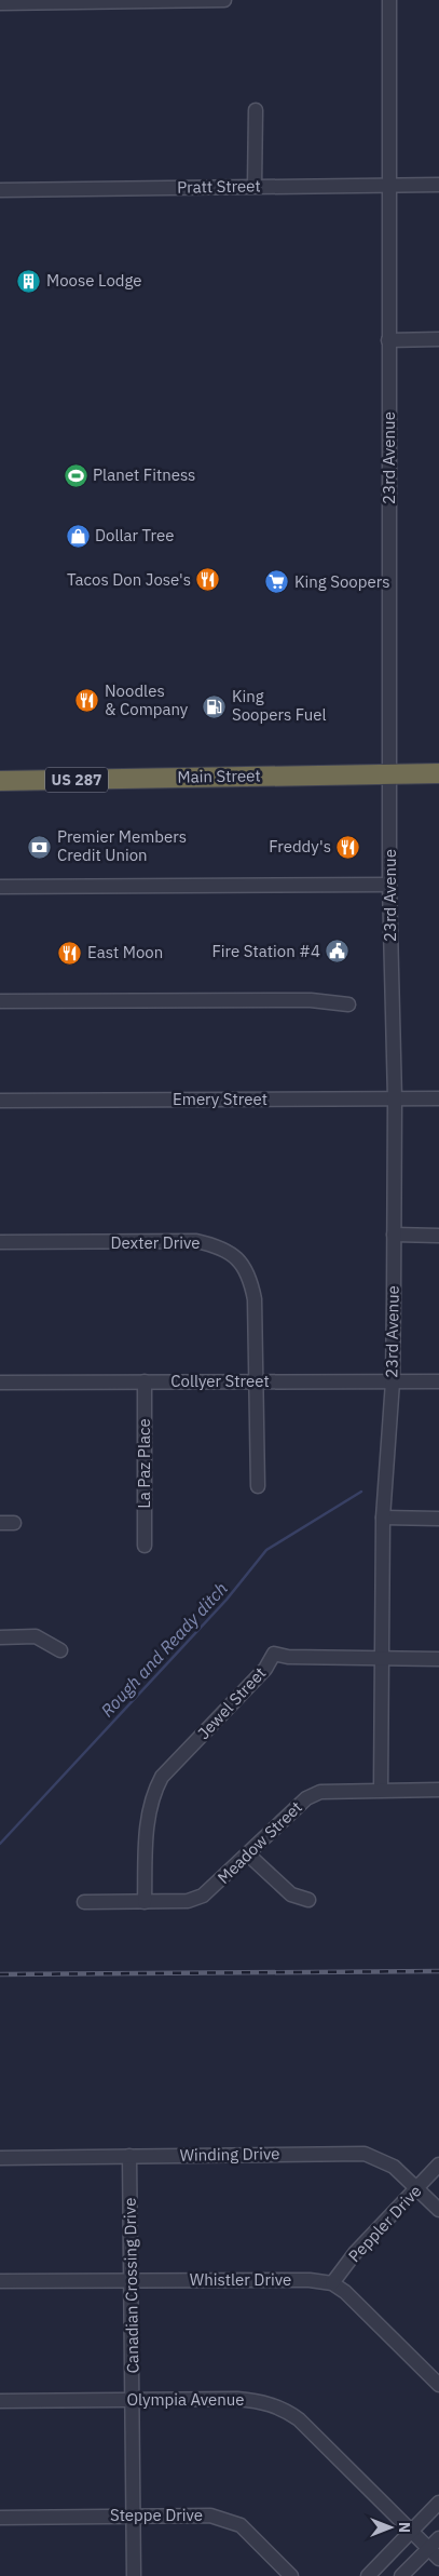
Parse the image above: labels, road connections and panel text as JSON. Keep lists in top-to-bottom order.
{
  "streets": {
    "highway": ["Main Street", "US 287"],
    "street": [
      "Pratt Street",
      "23rd Avenue",
      "Emery Street",
      "Dexter Drive",
      "Collyer Street",
      "La Paz Place",
      "Jewel Street",
      "Meadow Street",
      "Winding Drive",
      "Peppler Drive",
      "Whistler Drive",
      "Canadian Crossing Drive",
      "Olympia Avenue",
      "Steppe Drive"
    ]
  },
  "crossings": [
    ["Pratt Street", "23rd Avenue"],
    ["23rd Avenue", "Main Street"],
    ["23rd Avenue", "Emery Street"],
    ["23rd Avenue", "Collyer Street"],
    ["23rd Avenue", "Jewel Street"],
    ["23rd Avenue", "Meadow Street"],
    ["Dexter Drive", "Collyer Street"],
    ["Collyer Street", "La Paz Place"],
    ["Jewel Street", "Meadow Street"],
    ["Winding Drive", "Peppler Drive"],
    ["Winding Drive", "Canadian Crossing Drive"],
    ["Peppler Drive", "Whistler Drive"],
    ["Whistler Drive", "Canadian Crossing Drive"],
    ["Canadian Crossing Drive", "Olympia Avenue"],
    ["Canadian Crossing Drive", "Steppe Drive"]
  ],
  "water": ["Rough and Ready ditch"],
  "places": {
    "building": ["Moose Lodge"],
    "sports": ["Planet Fitness"],
    "shop": ["Dollar Tree"],
    "restaurant": [
      "Tacos Don Jose's",
      "Noodles & Company",
      "Freddy's",
      "East Moon"
    ],
    "supermarket": ["King Soopers"],
    "fuel station": ["King Soopers Fuel"],
    "bank": ["Premier Members Credit Union"],
    "public building": ["Fire Station #4"]
  },
  "north": "right"
}
